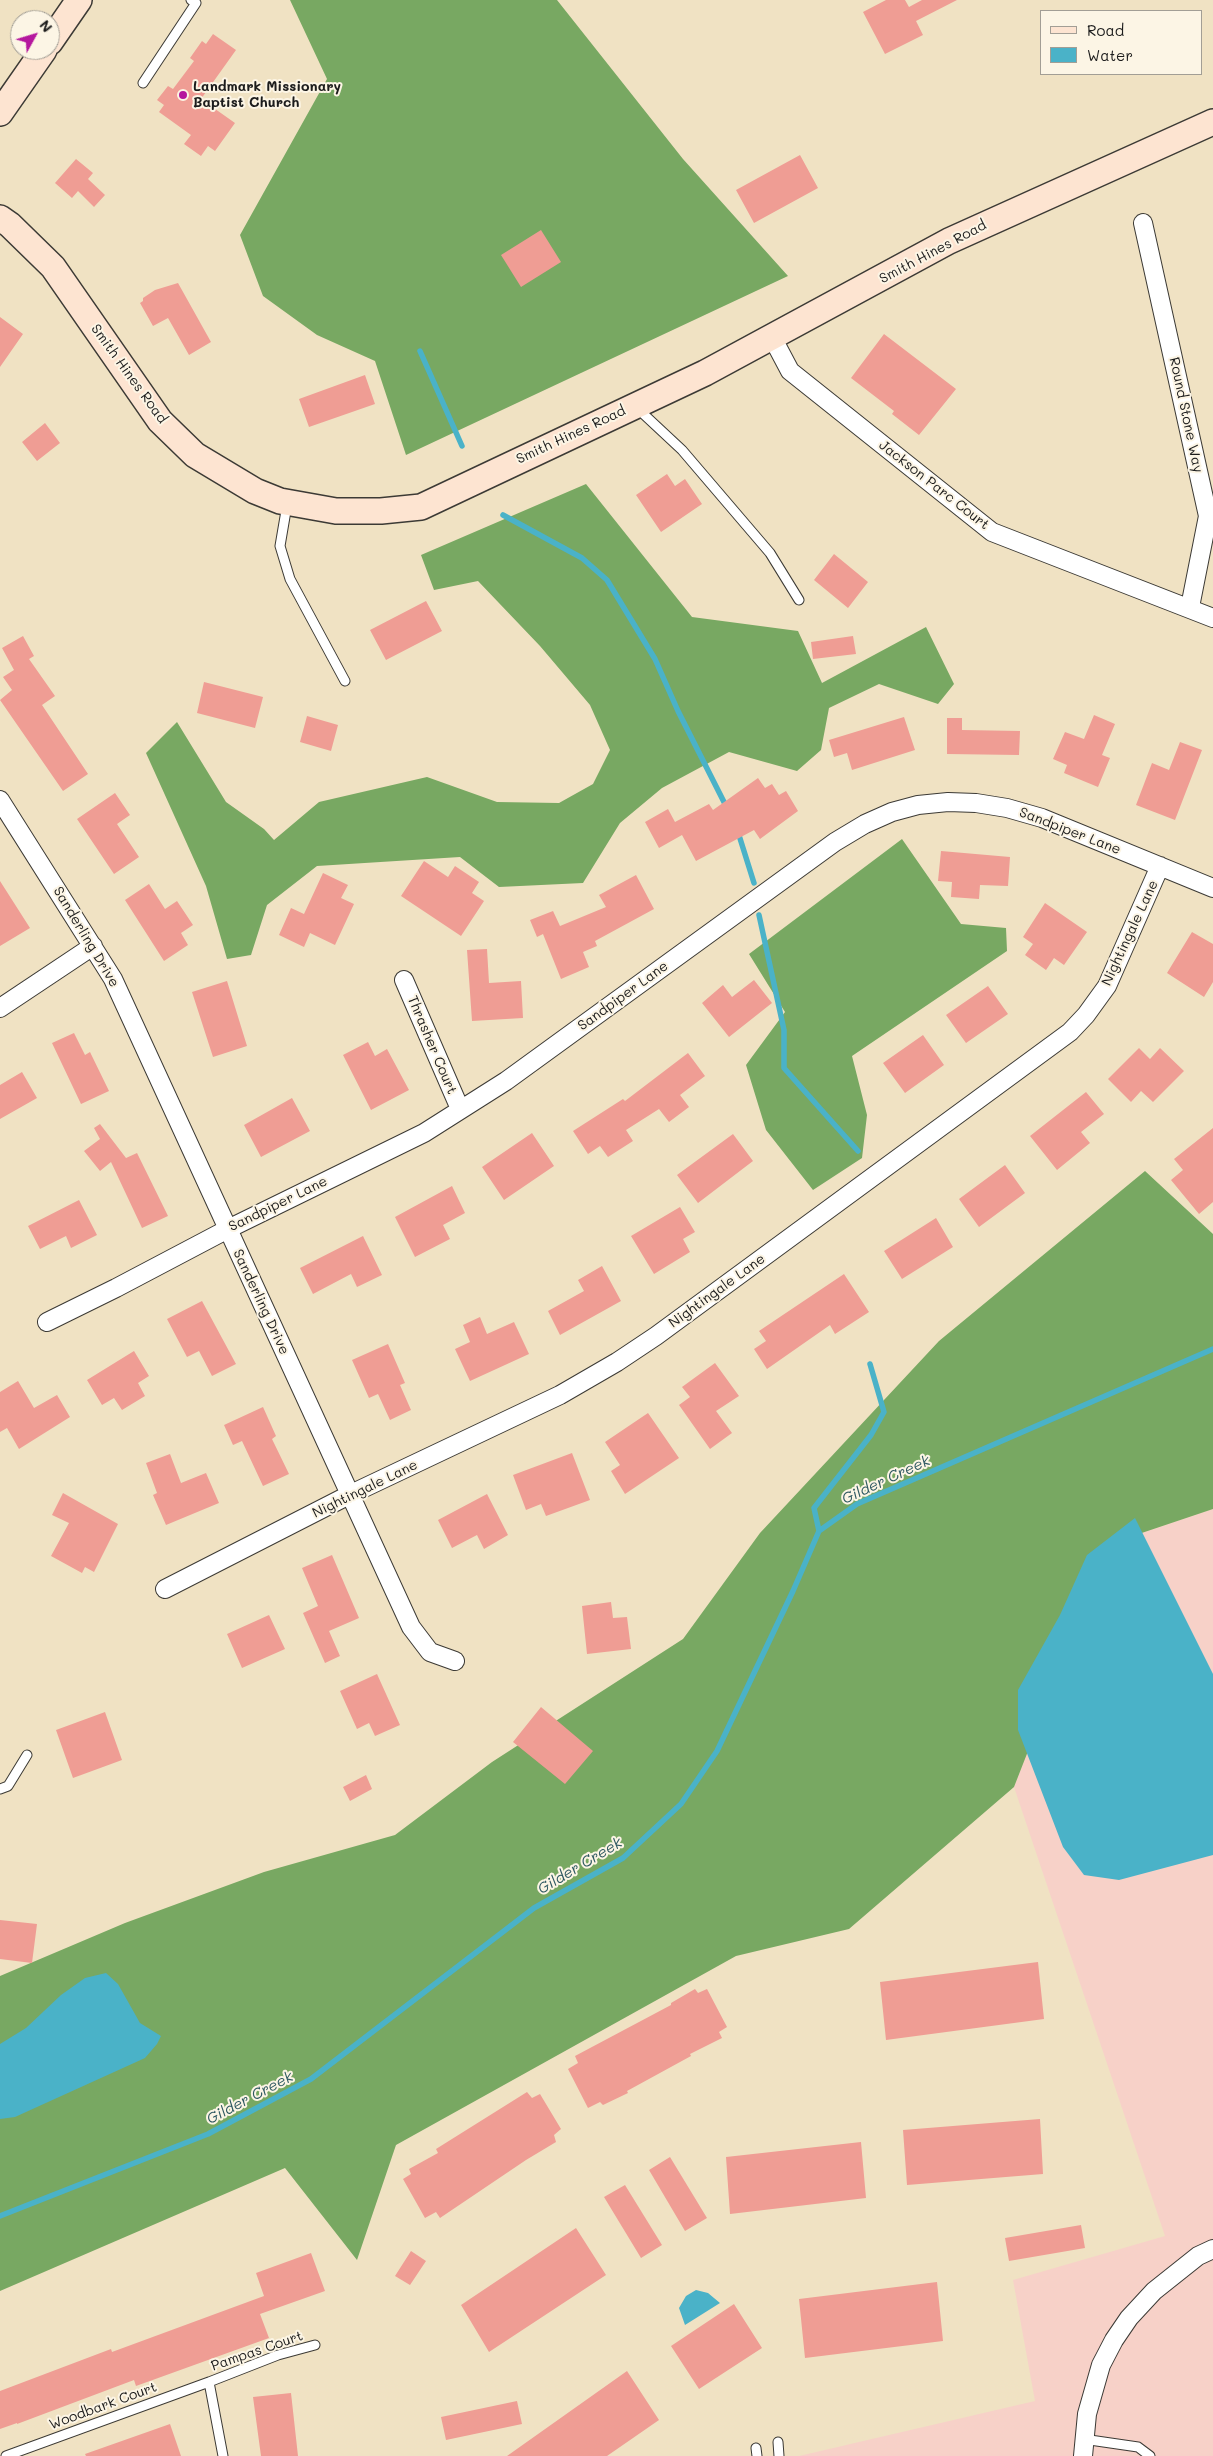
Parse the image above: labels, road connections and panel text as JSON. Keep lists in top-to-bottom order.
{
  "streets": {
    "street": [
      "Smith Hines Road",
      "Round Stone Way",
      "Jackson Parc Court",
      "Sandpiper Lane",
      "Nightingale Lane",
      "Sanderling Drive",
      "Thrasher Court"
    ],
    "lane": ["Pampas Court", "Woodbark Court"]
  },
  "crossings": [
    ["Smith Hines Road", "Jackson Parc Court"],
    ["Round Stone Way", "Jackson Parc Court"],
    ["Sandpiper Lane", "Nightingale Lane"],
    ["Sandpiper Lane", "Sanderling Drive"],
    ["Sandpiper Lane", "Thrasher Court"],
    ["Nightingale Lane", "Sanderling Drive"],
    ["Pampas Court", "Woodbark Court"]
  ],
  "water": ["Gilder Creek"],
  "places": ["Landmark Missionary Baptist Church"],
  "legend": ["Road", "Water"],
  "north": "top right"
}
